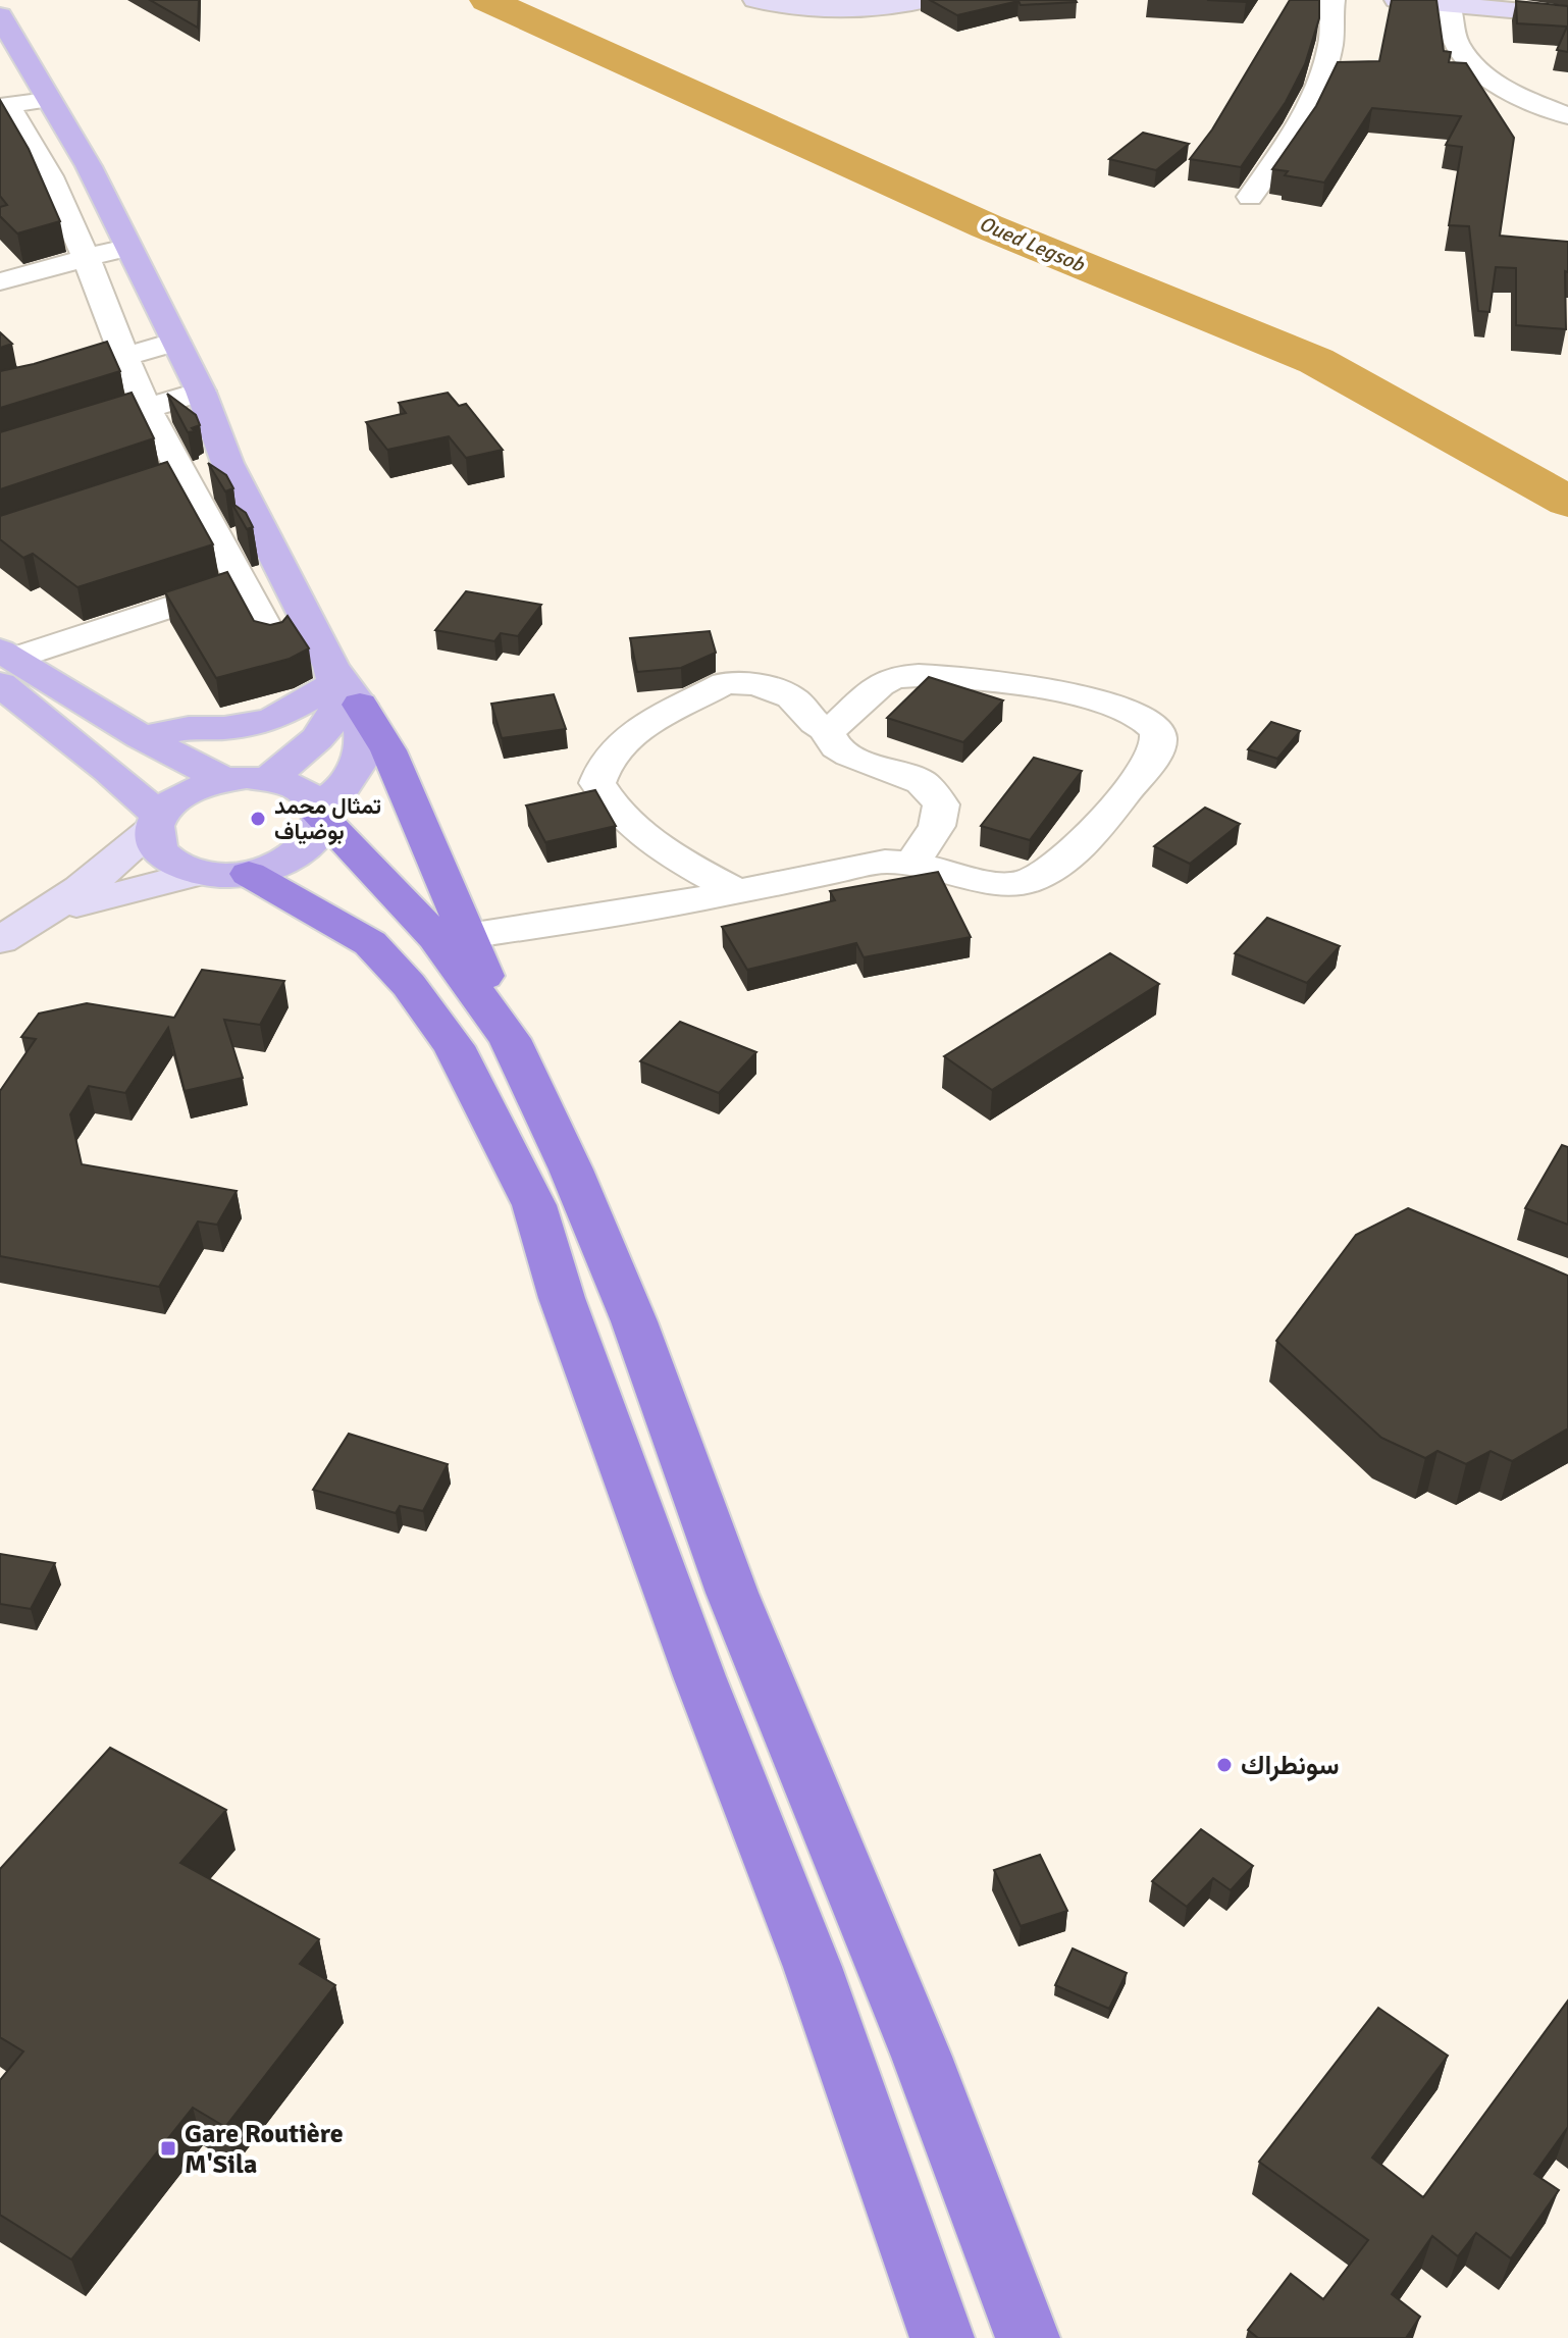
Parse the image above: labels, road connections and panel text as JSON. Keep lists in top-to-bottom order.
{
  "water": ["Oued Legsob"],
  "places": {
    "other": ["تمثال محمد بوضياف", "سونطراك"],
    "transit": ["Gare Routière M'Sila"]
  }
}
